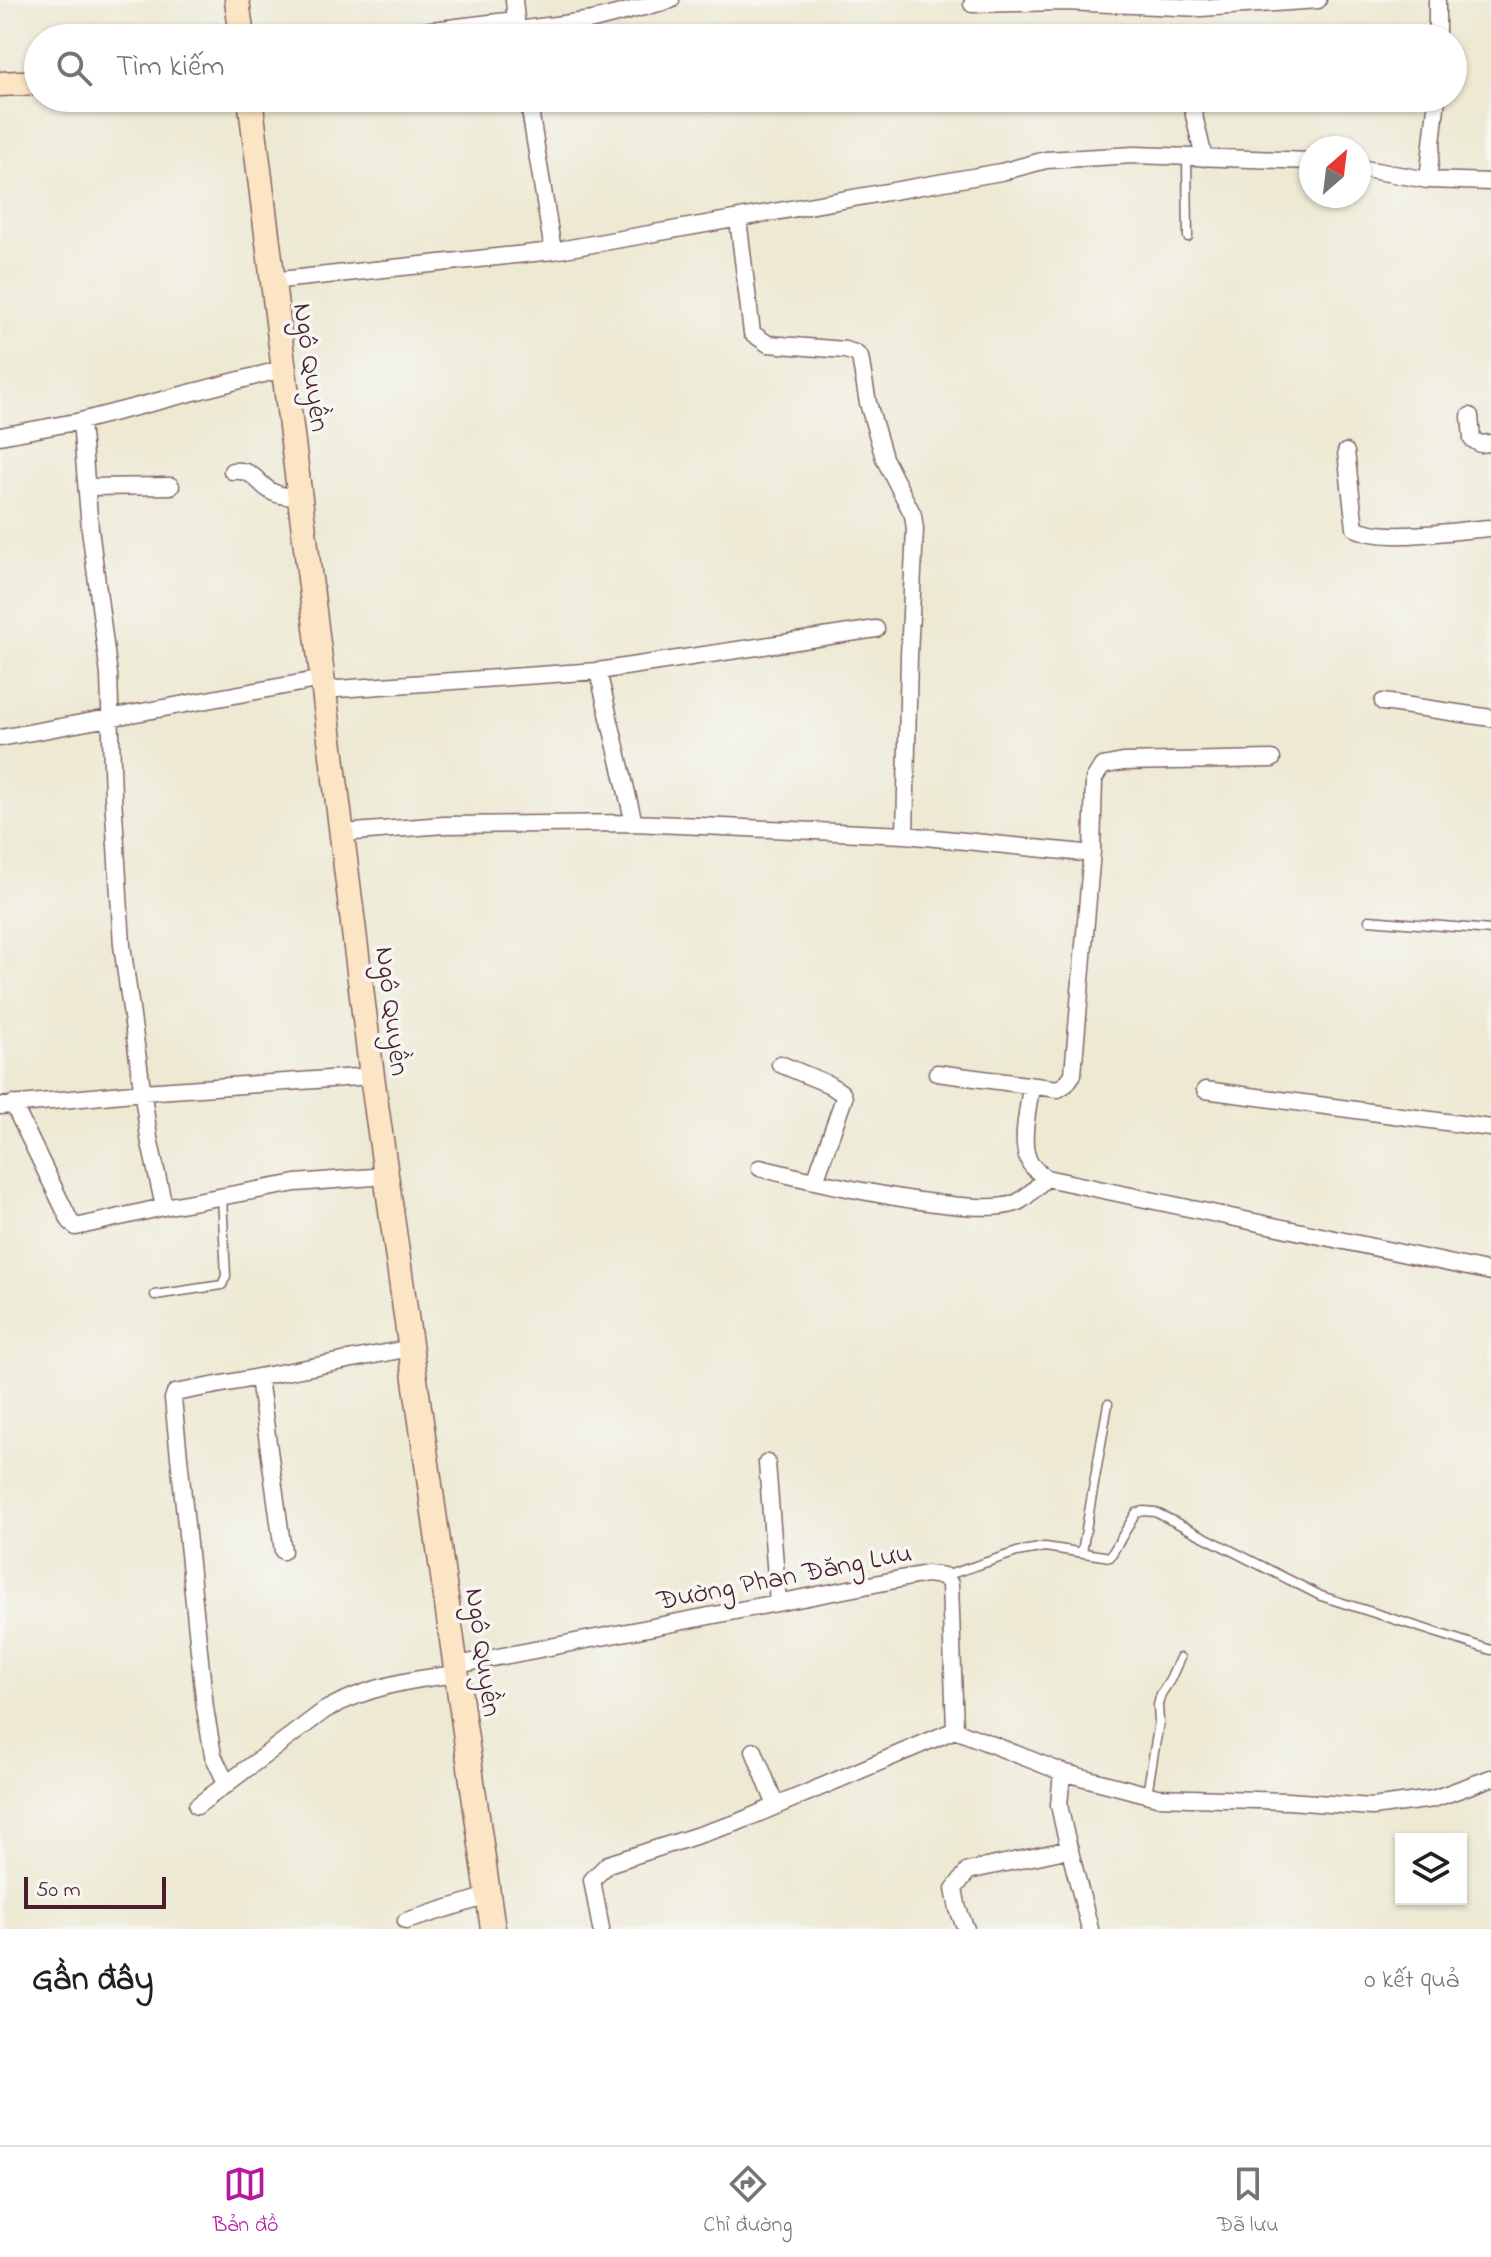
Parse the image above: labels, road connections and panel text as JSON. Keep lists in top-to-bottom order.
{
  "streets": {
    "street": ["Ngô Quyền", "Đường Phan Đăng Lưu"]
  },
  "crossings": [
    ["Ngô Quyền", "Đường Phan Đăng Lưu"]
  ],
  "scale_bar": "50 m",
  "north": "top right",
  "page": {
    "search": "Tìm kiếm",
    "scale": "50 m",
    "heading": ["Gần đây", "0 kết quả"],
    "nav": ["Bản đồ", "Chỉ đường", "Đã lưu"]
  }
}
